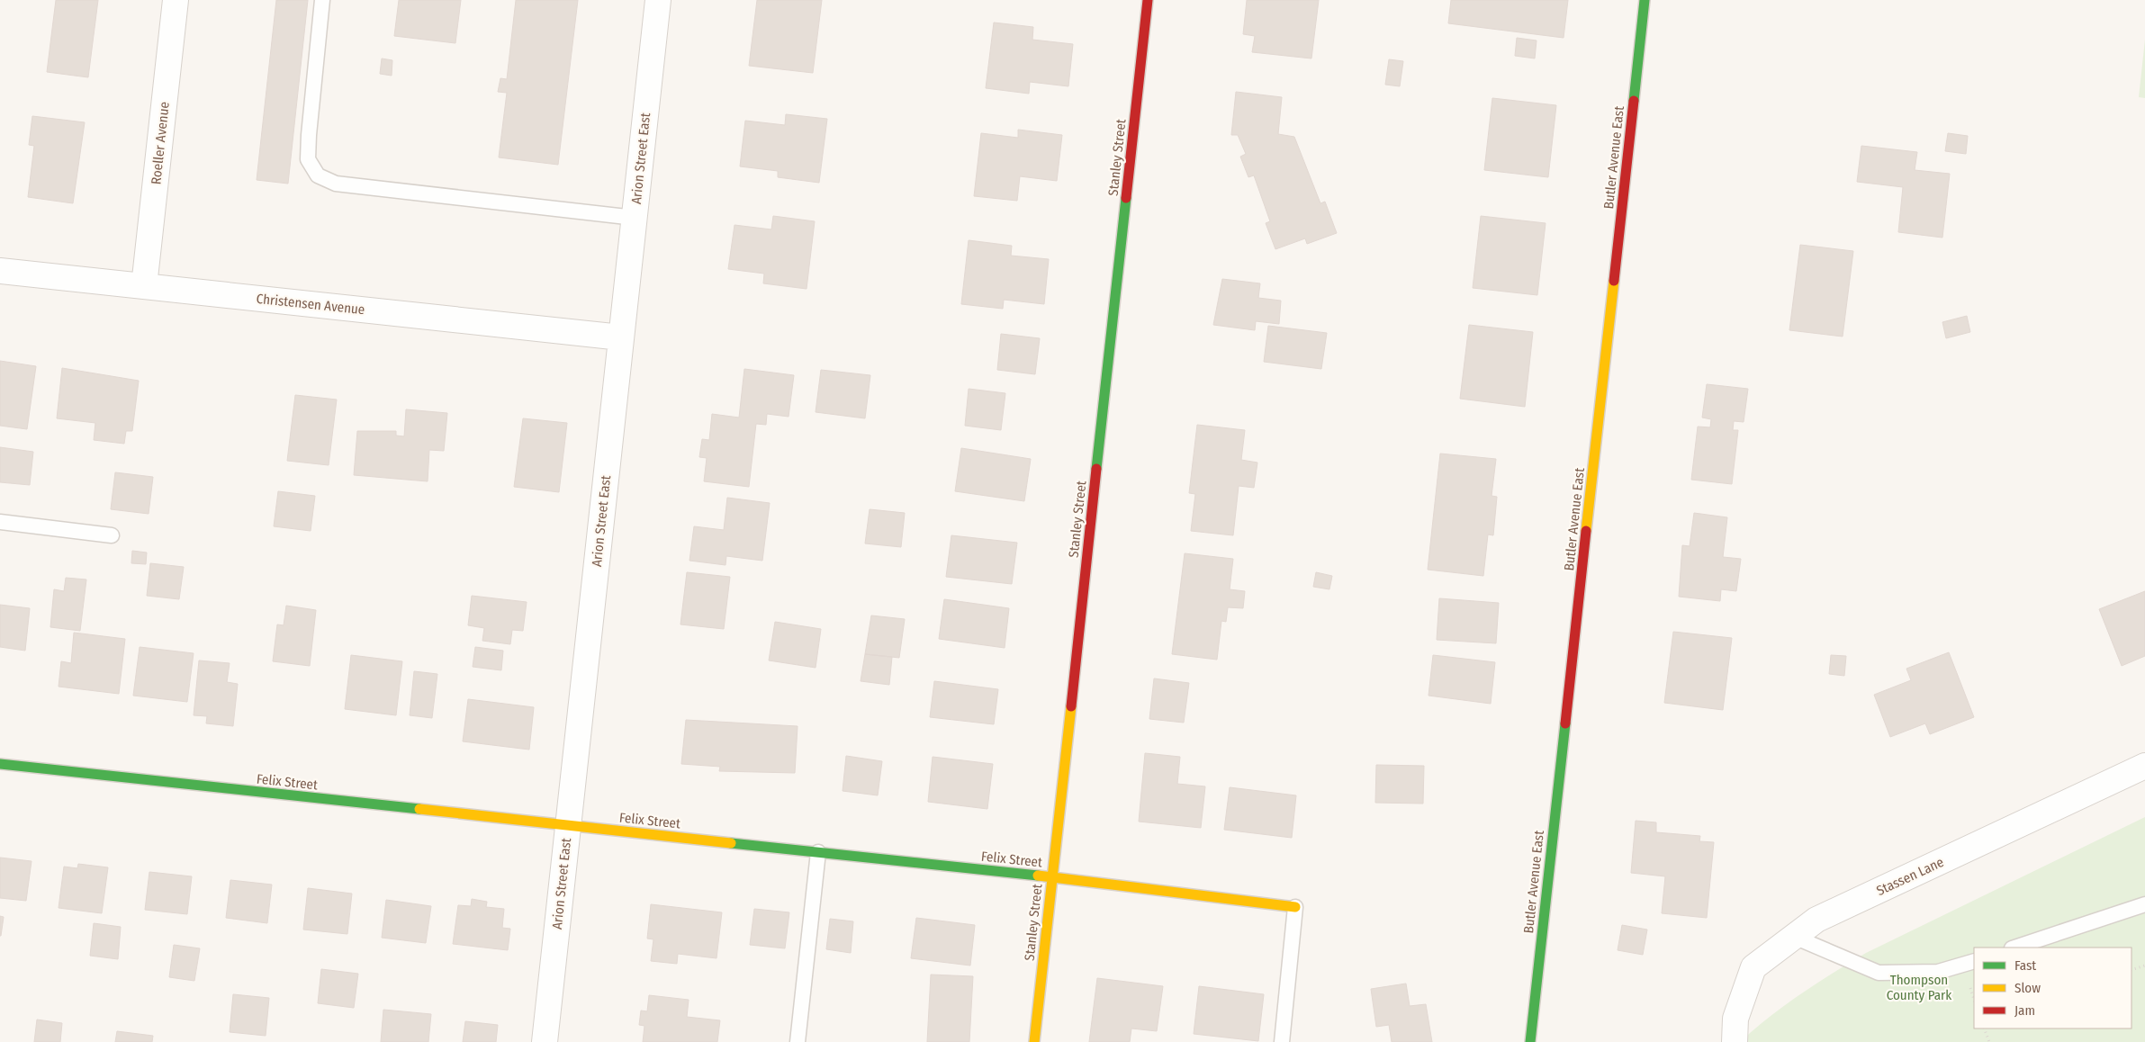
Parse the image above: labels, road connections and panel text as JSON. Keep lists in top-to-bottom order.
{
  "streets": {
    "street": [
      "Roeller Avenue",
      "Stanley Street",
      "Butler Avenue East",
      "Arion Street East",
      "Christensen Avenue",
      "Felix Street",
      "Stassen Lane"
    ]
  },
  "crossings": [
    ["Roeller Avenue", "Christensen Avenue"],
    ["Stanley Street", "Felix Street"],
    ["Arion Street East", "Christensen Avenue"],
    ["Arion Street East", "Felix Street"]
  ],
  "parks": ["Thompson County Park"],
  "legend": ["Fast", "Slow", "Jam"]
}
